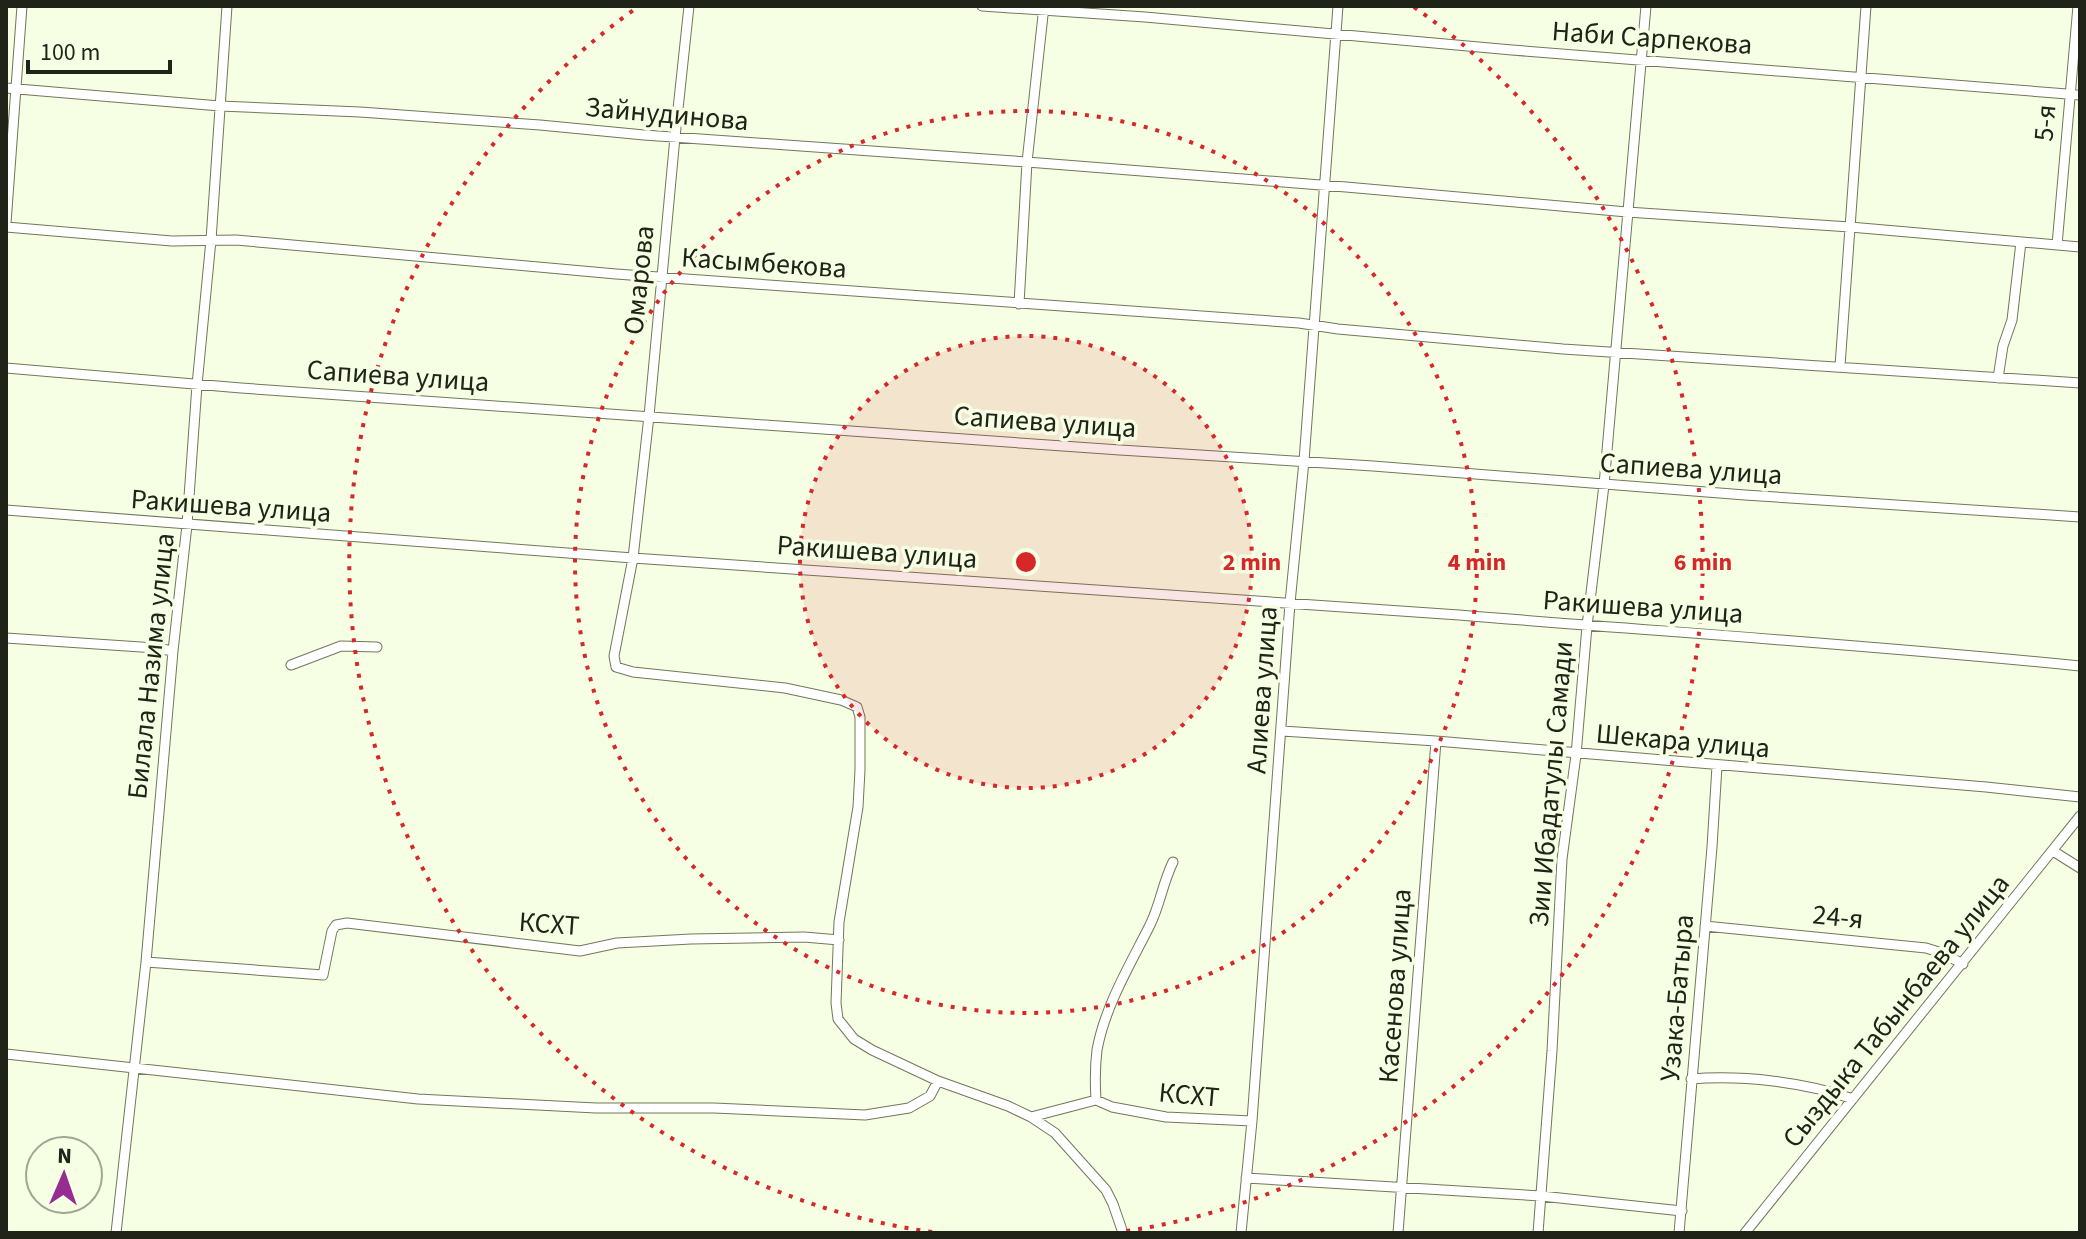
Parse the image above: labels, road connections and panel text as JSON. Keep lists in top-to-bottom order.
{
  "streets": {
    "street": [
      "Наби Сарпекова",
      "Зайнудинова",
      "5-я",
      "Касымбекова",
      "Омарова",
      "Сапиева улица",
      "Ракишева улица",
      "Билала Назима улица",
      "Алиева улица",
      "Шекара улица",
      "Зии Ибадатулы Самади",
      "24-я",
      "КСХТ",
      "Касенова улица",
      "Узака-Батыра",
      "Сыздыка Табынбаева улица"
    ]
  },
  "crossings": [
    ["Наби Сарпекова", "5-я"],
    ["Наби Сарпекова", "Алиева улица"],
    ["Наби Сарпекова", "Зии Ибадатулы Самади"],
    ["Зайнудинова", "5-я"],
    ["Зайнудинова", "Омарова"],
    ["Зайнудинова", "Билала Назима улица"],
    ["Зайнудинова", "Алиева улица"],
    ["Зайнудинова", "Зии Ибадатулы Самади"],
    ["Касымбекова", "Омарова"],
    ["Касымбекова", "Билала Назима улица"],
    ["Касымбекова", "Алиева улица"],
    ["Касымбекова", "Зии Ибадатулы Самади"],
    ["Омарова", "Сапиева улица"],
    ["Омарова", "Ракишева улица"],
    ["Омарова", "КСХТ"],
    ["Сапиева улица", "Билала Назима улица"],
    ["Сапиева улица", "Алиева улица"],
    ["Сапиева улица", "Зии Ибадатулы Самади"],
    ["Ракишева улица", "Билала Назима улица"],
    ["Ракишева улица", "Алиева улица"],
    ["Ракишева улица", "Зии Ибадатулы Самади"],
    ["Билала Назима улица", "КСХТ"],
    ["Алиева улица", "Шекара улица"],
    ["Алиева улица", "КСХТ"],
    ["Шекара улица", "Зии Ибадатулы Самади"],
    ["Шекара улица", "Касенова улица"],
    ["Шекара улица", "Узака-Батыра"],
    ["24-я", "Узака-Батыра"],
    ["24-я", "Сыздыка Табынбаева улица"]
  ],
  "scale_bar": "100 m",
  "north": "top",
  "rings": ["2 min", "4 min", "6 min"]
}
